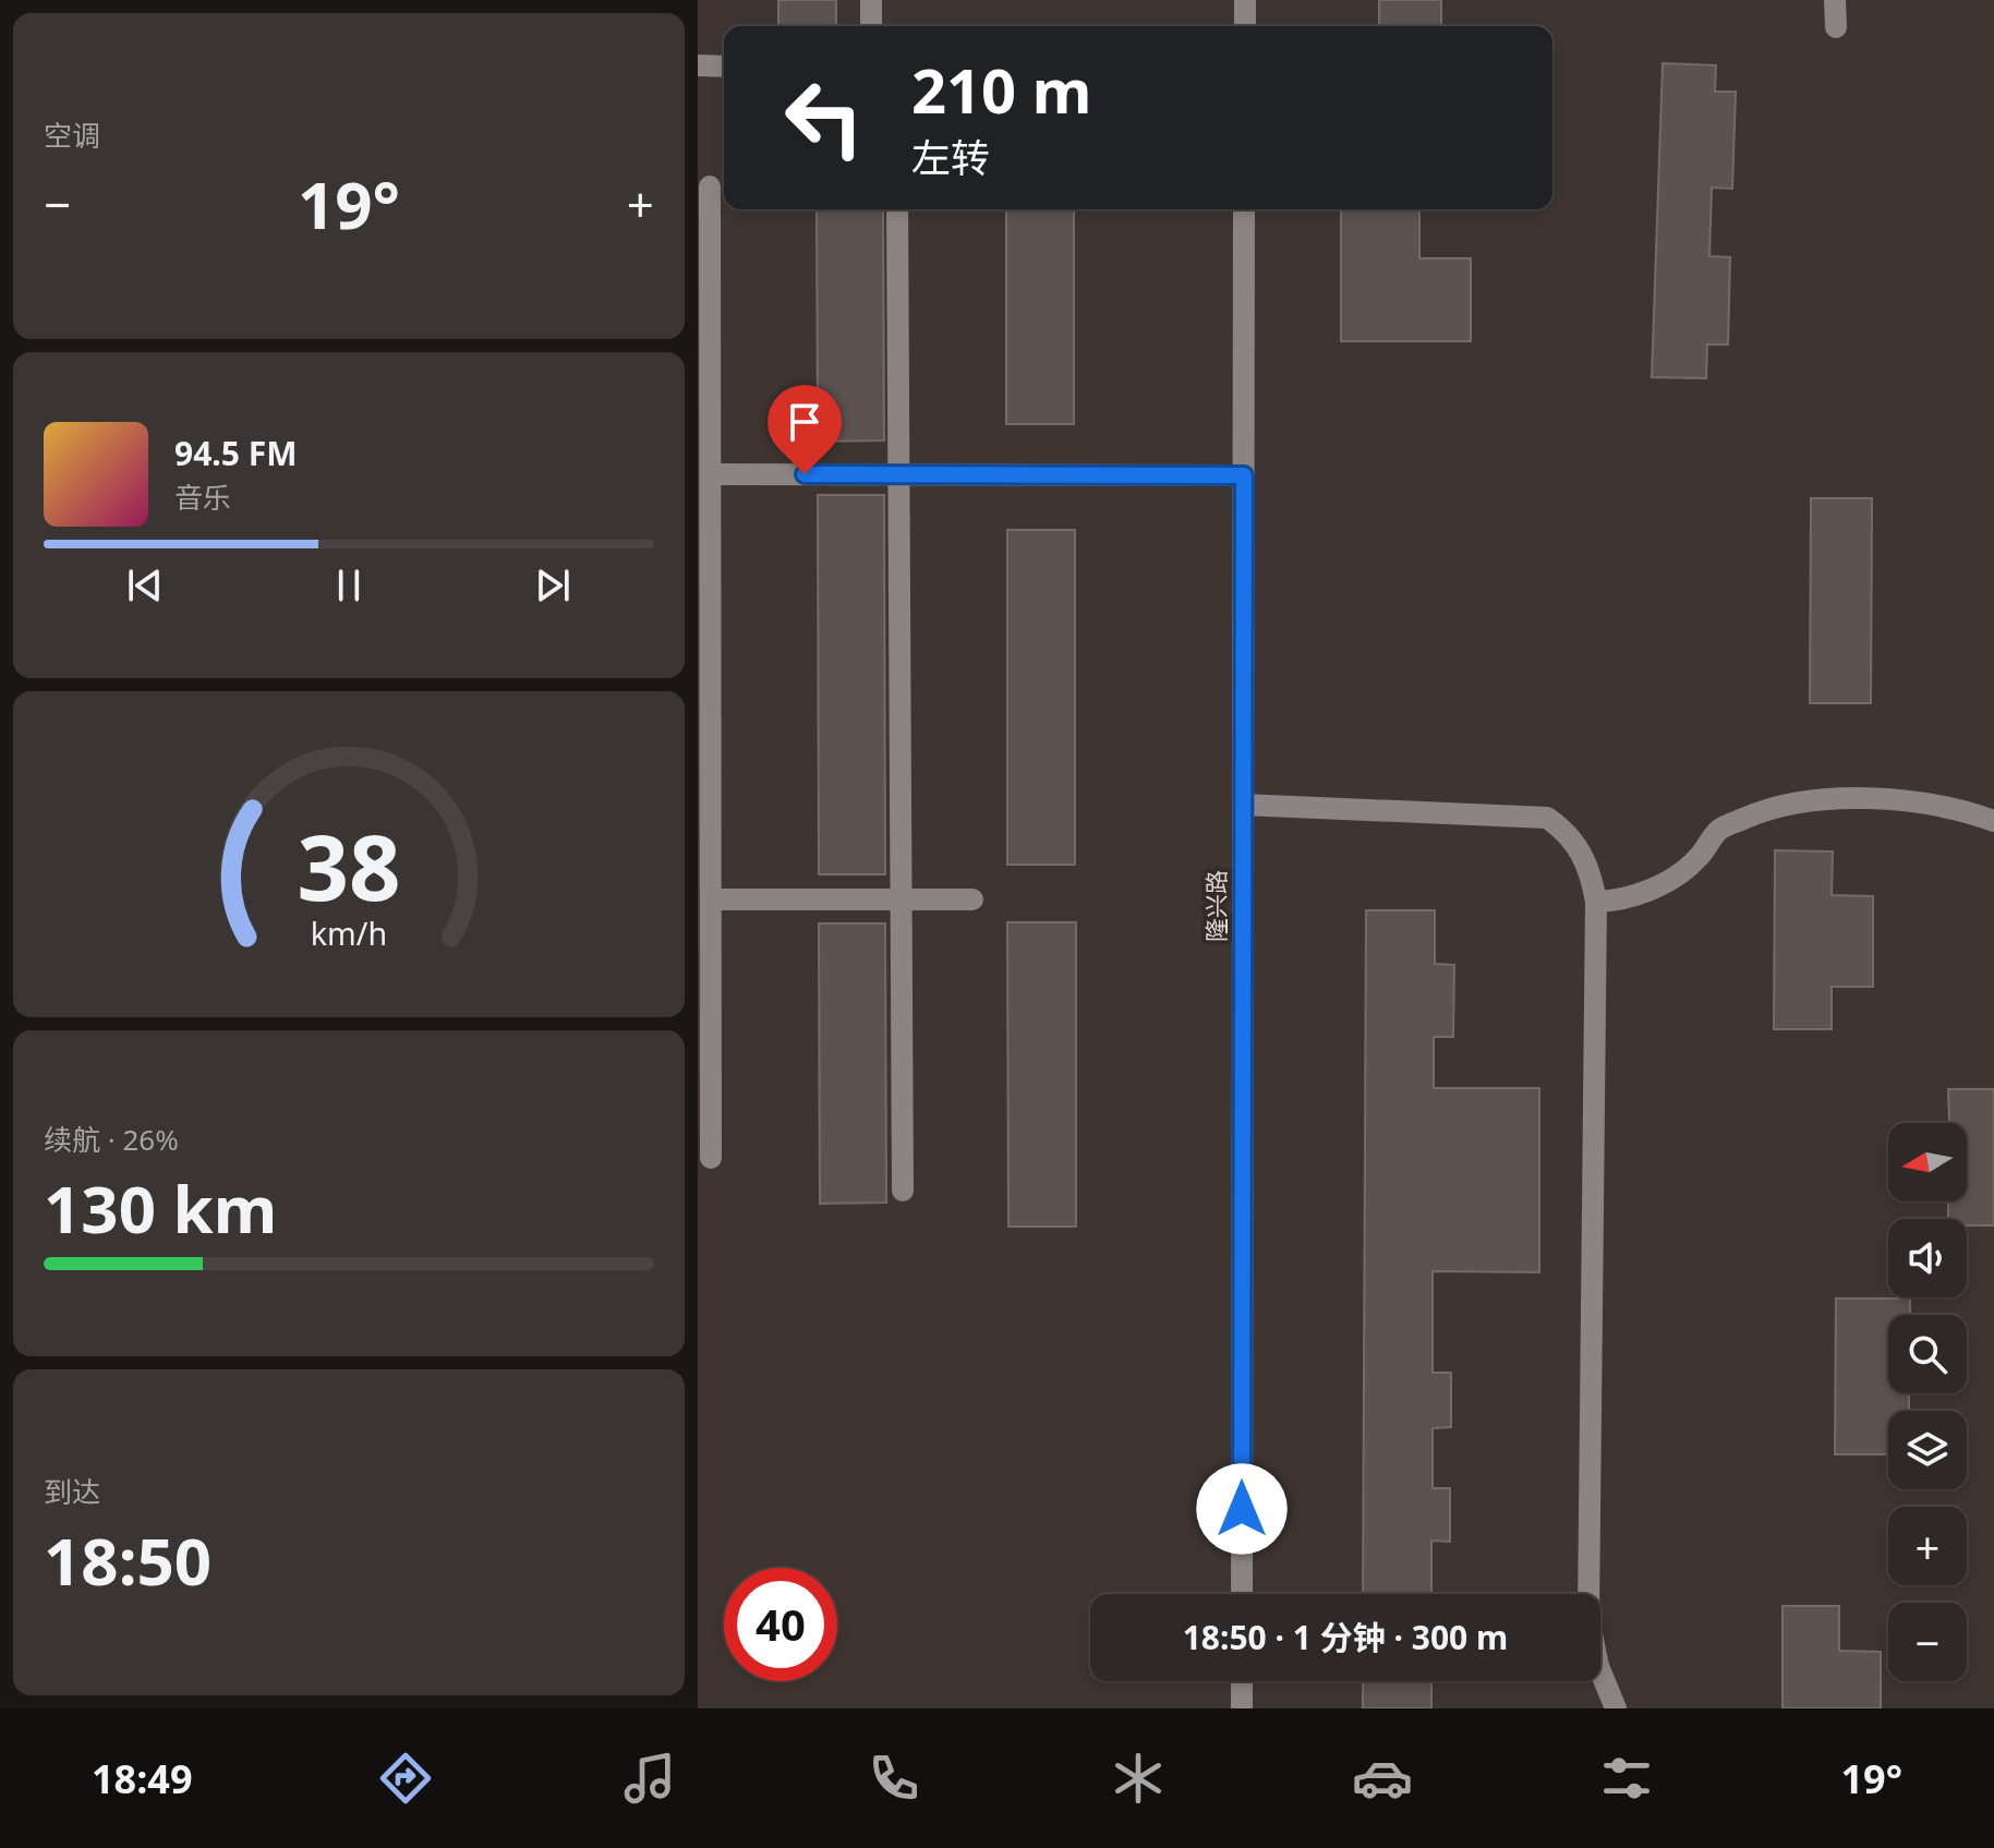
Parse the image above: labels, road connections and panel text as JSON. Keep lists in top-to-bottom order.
{
  "streets": {
    "street": ["隆兴路"]
  },
  "north": "left",
  "page": {
    "tile": [
      "空调",
      ["续航 · 26%", "130 km"],
      ["到达", "18:50"]
    ],
    "turn": ["210 m", "左转"],
    "heat": ["−", "19°", "+"],
    "song": ["94.5 FM", "音乐"],
    "map_buttons": ["+", "−"],
    "limit": "40",
    "trip": "18:50 · 1 分钟 · 300 m",
    "tabs": ["18:49", "19°"],
    "gauge": ["38", "km/h"]
  }
}
